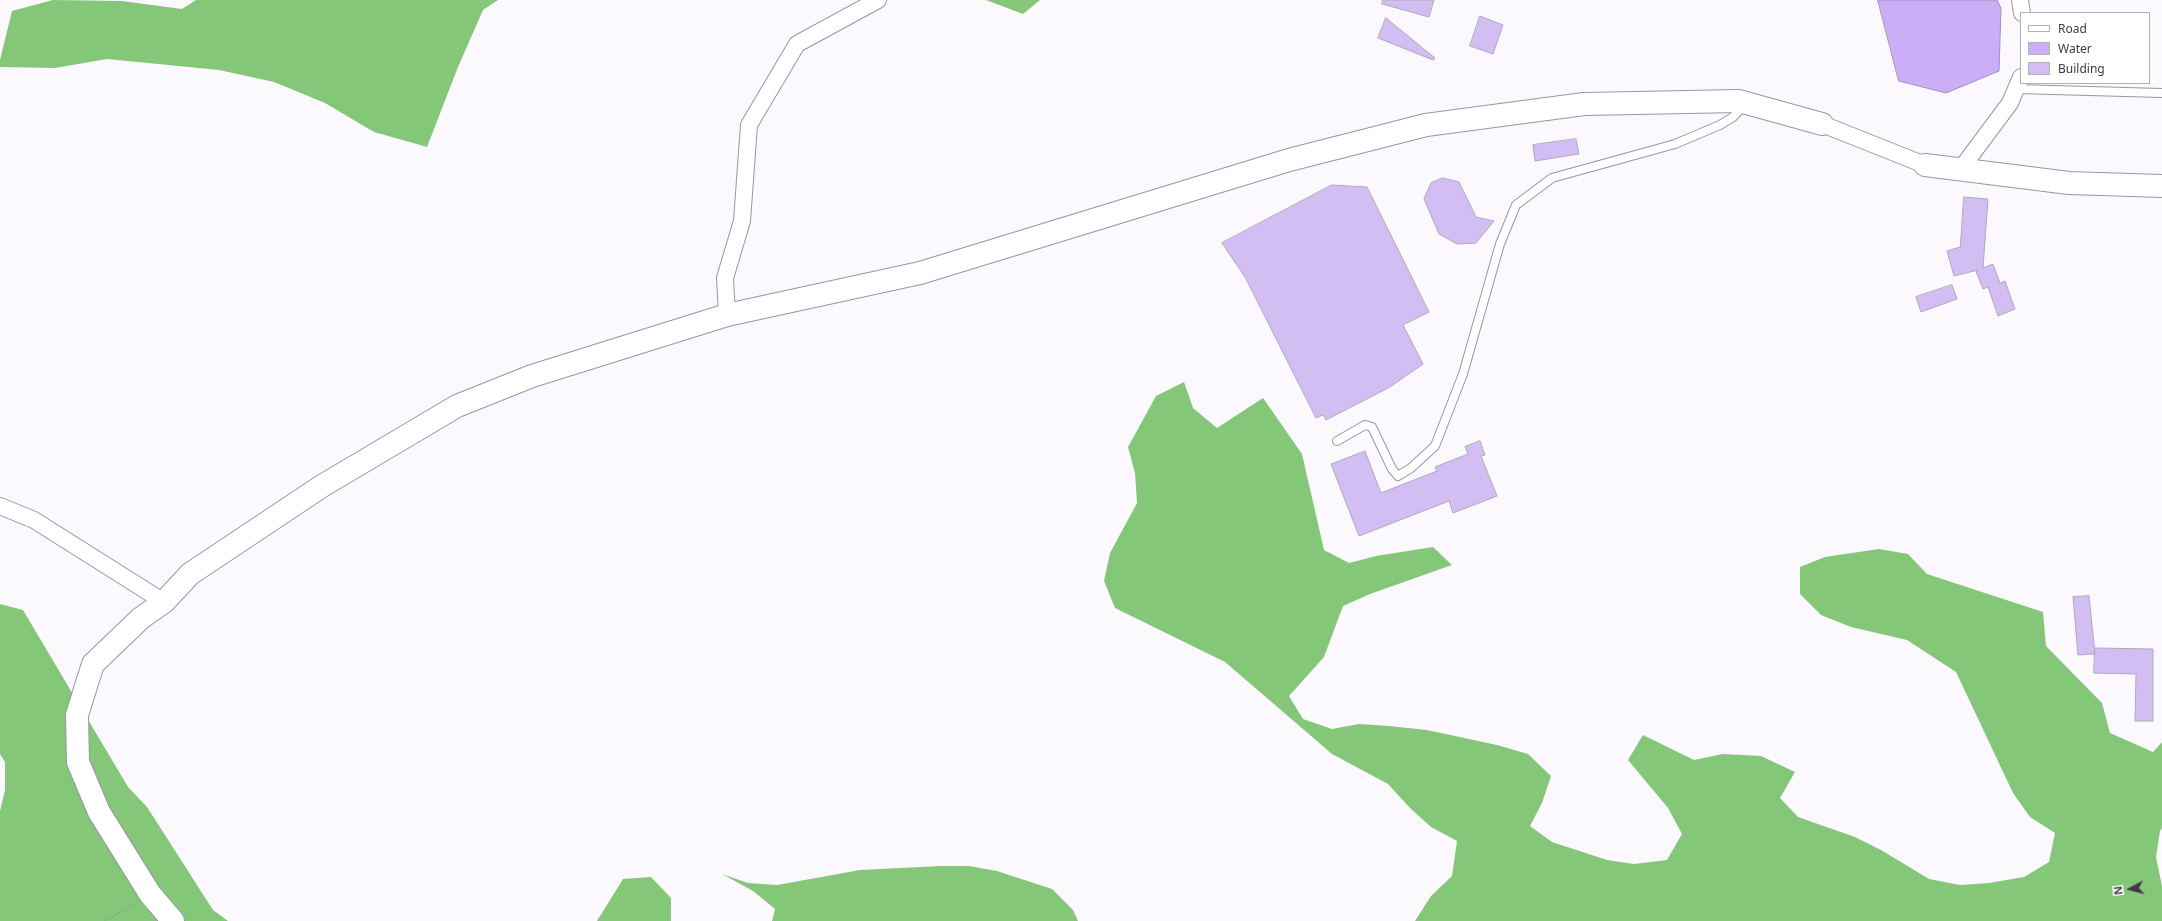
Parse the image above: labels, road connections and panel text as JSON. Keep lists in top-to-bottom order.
{
  "legend": ["Road", "Water", "Building"],
  "north": "left"
}
